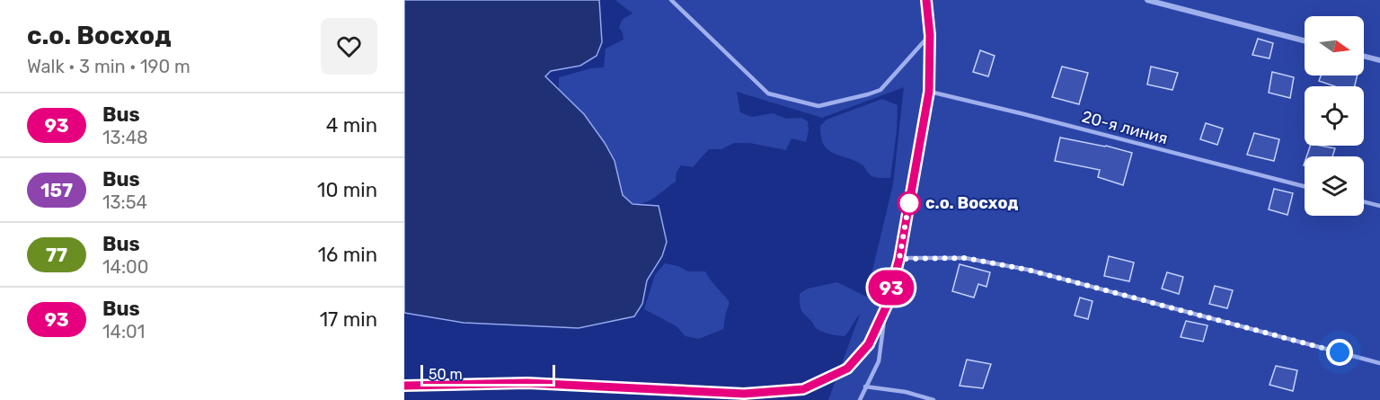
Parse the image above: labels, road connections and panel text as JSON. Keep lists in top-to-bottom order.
{
  "streets": {
    "lane": ["20-я линия"]
  },
  "places": ["с.о. Восход"],
  "lines": ["bus line 93"],
  "scale_bar": "50 m",
  "north": "right",
  "page": {
    "heading": ["с.о. Восход", "Walk · 3 min · 190 m"],
    "on_map": "93",
    "list": [
      {
        "mark": "93",
        "name": "Bus",
        "note": "13:48",
        "value": "4 min"
      },
      {
        "mark": "157",
        "name": "Bus",
        "note": "13:54",
        "value": "10 min"
      },
      {
        "mark": "77",
        "name": "Bus",
        "note": "14:00",
        "value": "16 min"
      },
      {
        "mark": "93",
        "name": "Bus",
        "note": "14:01",
        "value": "17 min"
      }
    ],
    "scale": "50 m"
  }
}
